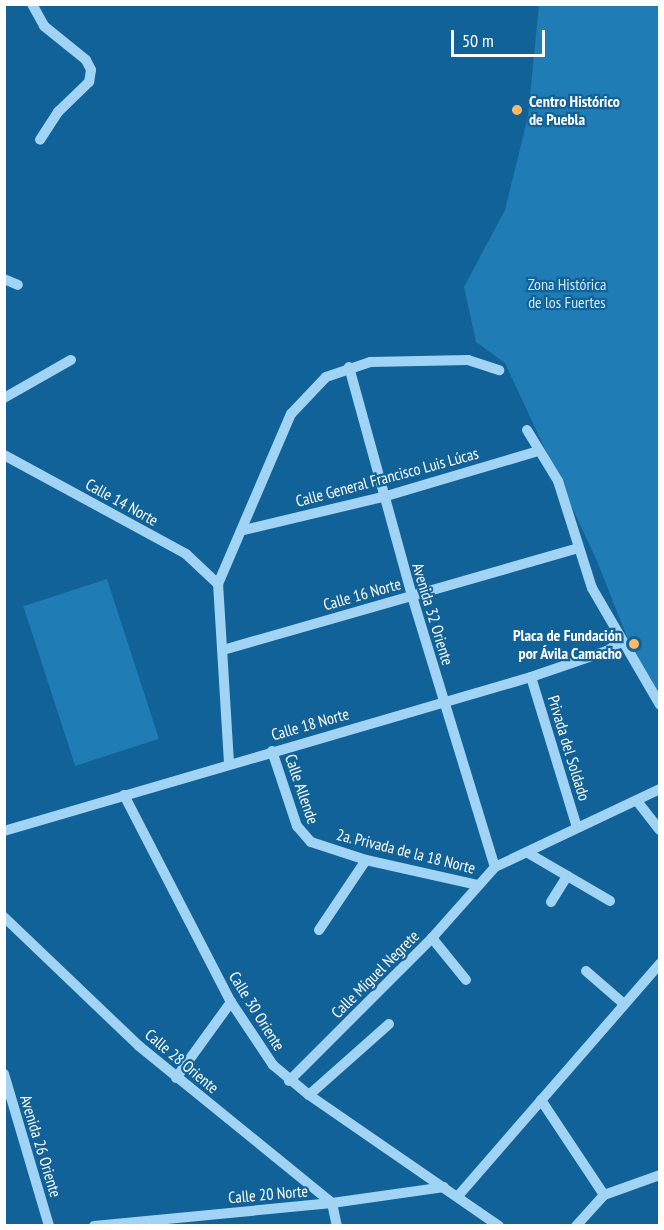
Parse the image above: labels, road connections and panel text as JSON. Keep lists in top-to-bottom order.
{
  "streets": {
    "street": [
      "Calle General Francisco Luis Lúcas",
      "Calle 14 Norte",
      "Calle 16 Norte",
      "Avenida 32 Oriente",
      "Calle 18 Norte",
      "Privada del Soldado",
      "Calle Allende",
      "2a. Privada de la 18 Norte",
      "Calle Miguel Negrete",
      "Calle 30 Oriente",
      "Calle 28 Oriente",
      "Avenida 26 Oriente",
      "Calle 20 Norte"
    ]
  },
  "crossings": [
    ["Calle General Francisco Luis Lúcas", "Avenida 32 Oriente"],
    ["Calle 16 Norte", "Avenida 32 Oriente"],
    ["Avenida 32 Oriente", "Calle 18 Norte"],
    ["Avenida 32 Oriente", "2a. Privada de la 18 Norte"],
    ["Calle 18 Norte", "Privada del Soldado"],
    ["Calle 18 Norte", "Calle Allende"],
    ["Calle 18 Norte", "Calle 30 Oriente"],
    ["Privada del Soldado", "2a. Privada de la 18 Norte"],
    ["Calle Allende", "2a. Privada de la 18 Norte"],
    ["2a. Privada de la 18 Norte", "Calle Miguel Negrete"],
    ["Calle Miguel Negrete", "Calle 30 Oriente"],
    ["Calle 30 Oriente", "Calle 20 Norte"],
    ["Calle 28 Oriente", "Calle 20 Norte"]
  ],
  "parks": ["Zona Histórica de los Fuertes"],
  "places": ["Centro Histórico de Puebla", "Placa de Fundación por Ávila Camacho"],
  "scale_bar": "50 m"
}
